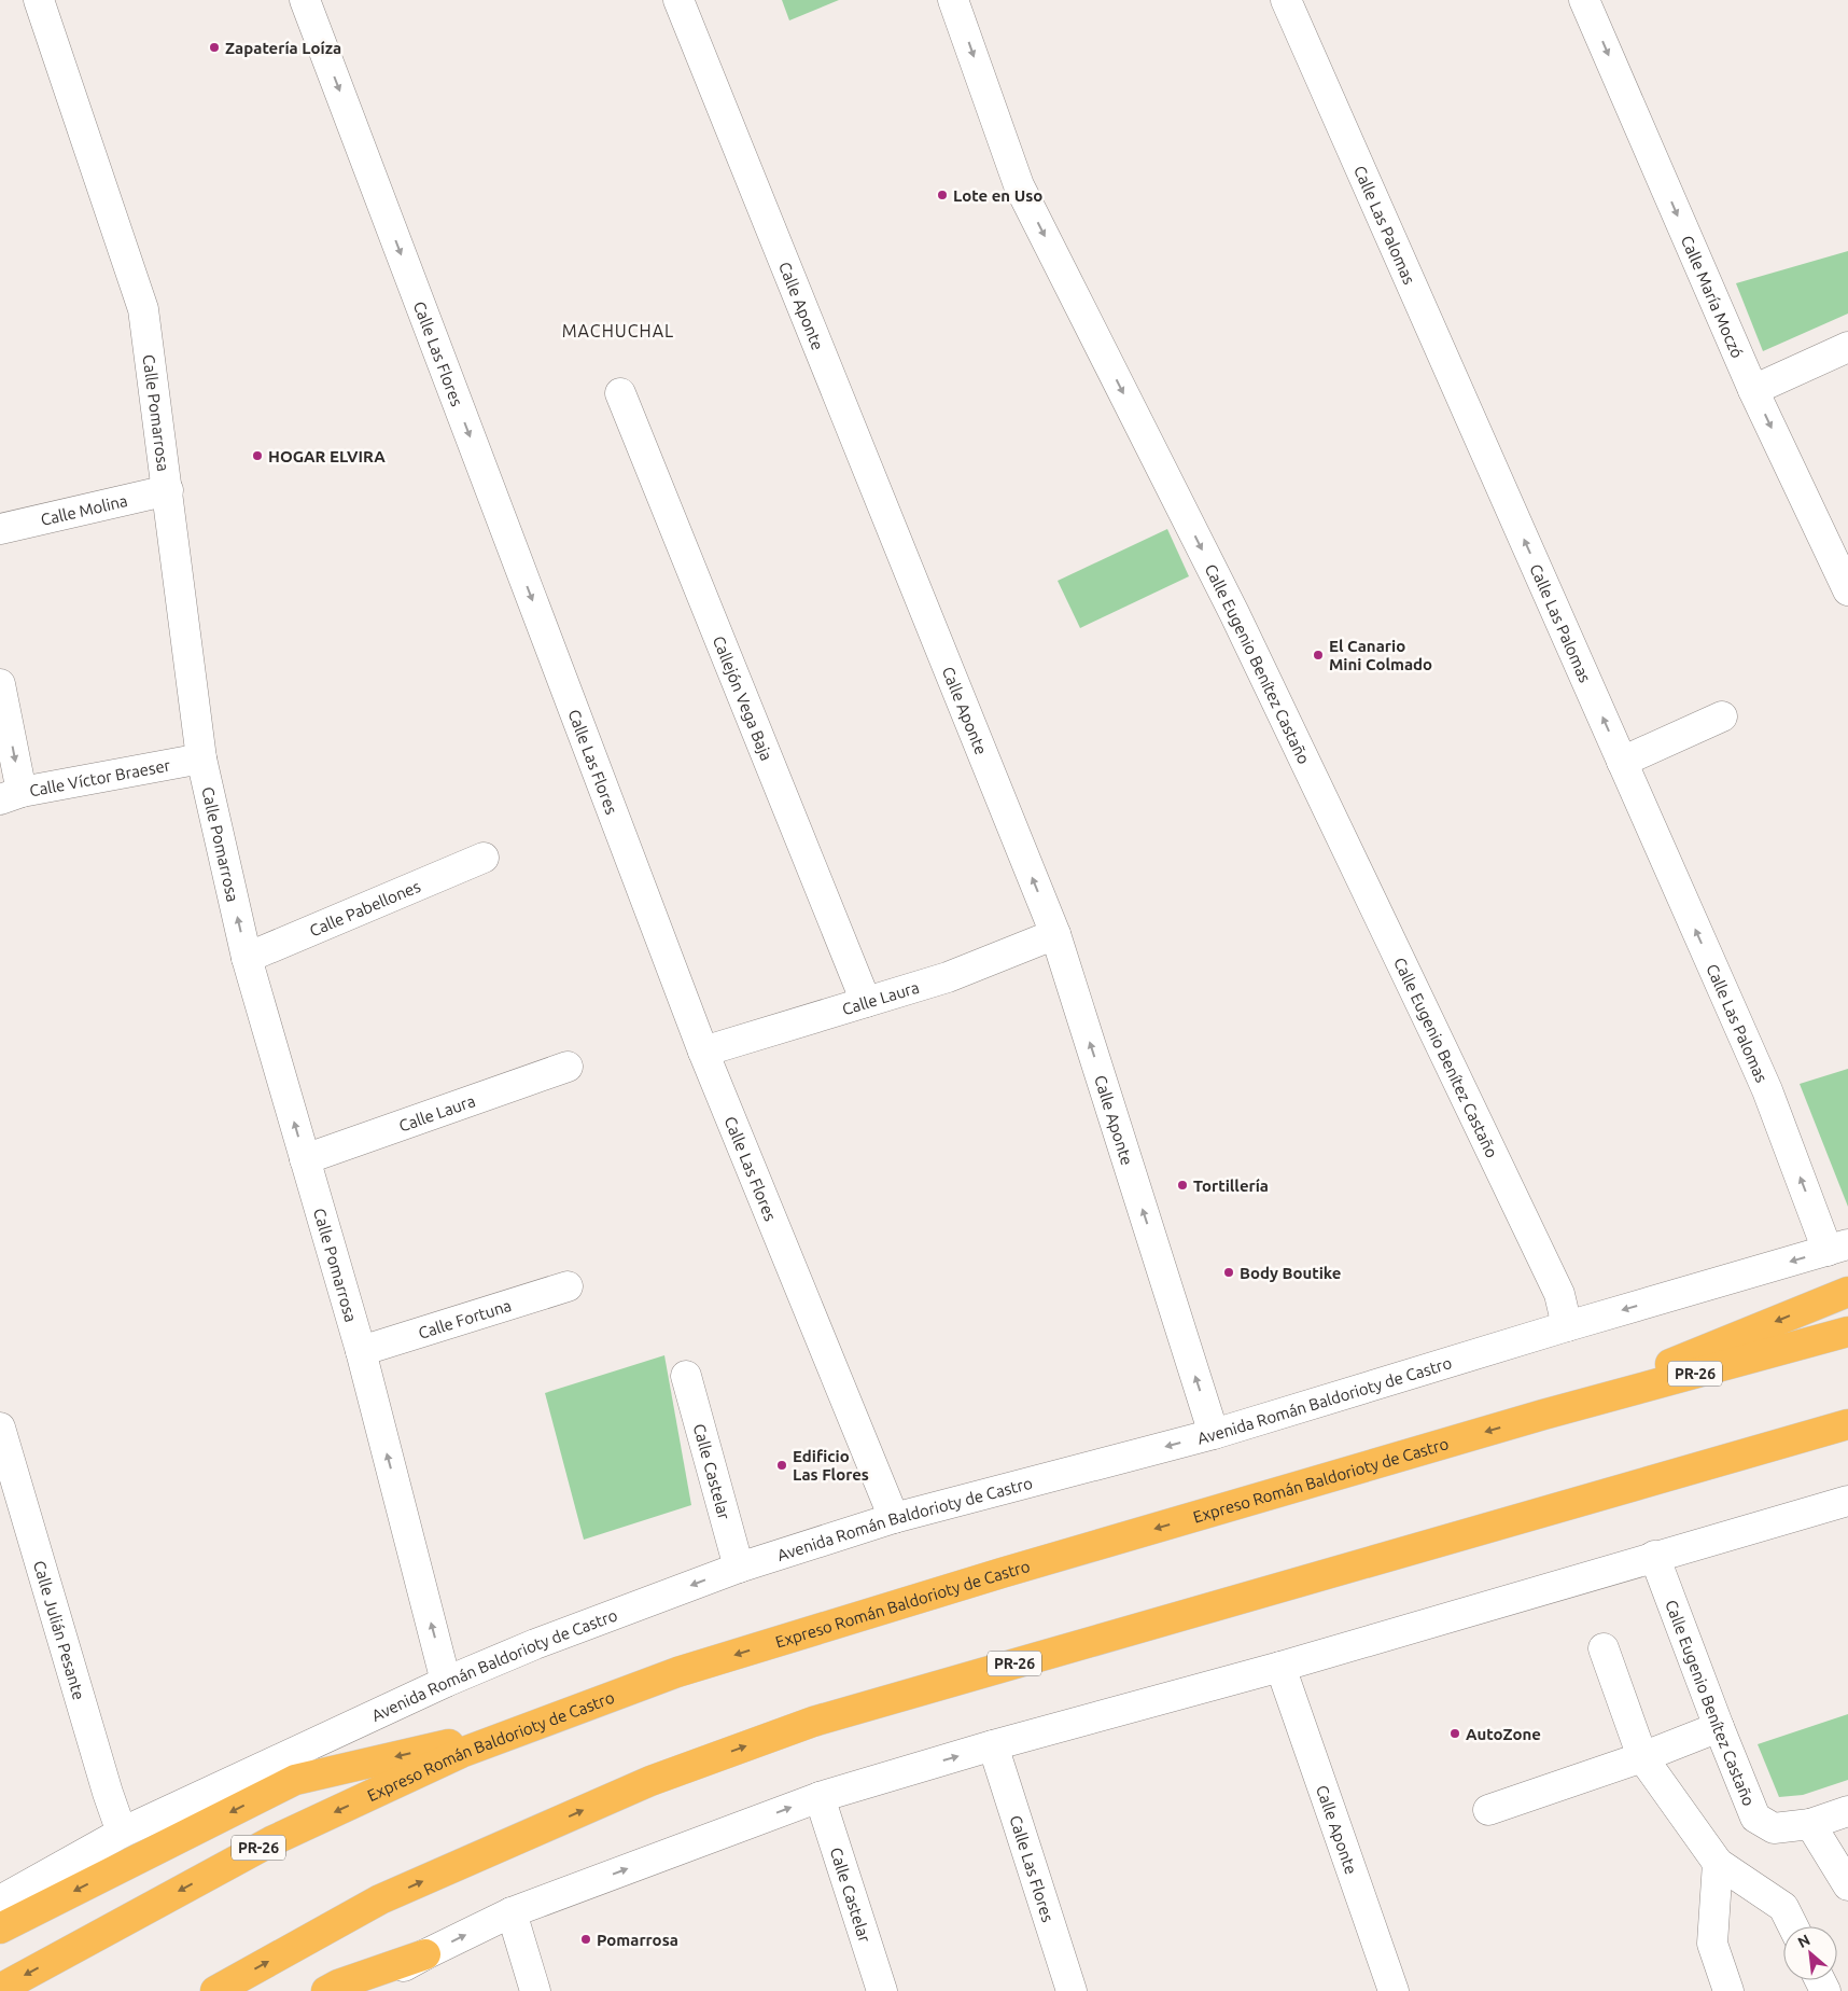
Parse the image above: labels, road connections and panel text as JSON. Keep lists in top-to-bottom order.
{
  "streets": {
    "highway": ["PR-26", "Expreso Román Baldorioty de Castro"],
    "street": [
      "Calle Las Palomas",
      "Calle María Moczó",
      "Calle Aponte",
      "Calle Las Flores",
      "Calle Pomarrosa",
      "Calle Molina",
      "Calle Eugenio Benítez Castaño",
      "Callejón Vega Baja",
      "Calle Víctor Braeser",
      "Calle Pabellones",
      "Calle Laura",
      "Calle Fortuna",
      "Avenida Román Baldorioty de Castro",
      "Calle Castelar",
      "Calle Julián Pesante"
    ]
  },
  "crossings": [
    ["Calle Las Palomas", "Avenida Román Baldorioty de Castro"],
    ["Calle Aponte", "Calle Laura"],
    ["Calle Aponte", "Avenida Román Baldorioty de Castro"],
    ["Calle Las Flores", "Calle Laura"],
    ["Calle Las Flores", "Avenida Román Baldorioty de Castro"],
    ["Calle Pomarrosa", "Calle Molina"],
    ["Calle Pomarrosa", "Calle Víctor Braeser"],
    ["Calle Pomarrosa", "Calle Pabellones"],
    ["Calle Pomarrosa", "Calle Laura"],
    ["Calle Pomarrosa", "Calle Fortuna"],
    ["Calle Pomarrosa", "Avenida Román Baldorioty de Castro"],
    ["Calle Eugenio Benítez Castaño", "Avenida Román Baldorioty de Castro"],
    ["Callejón Vega Baja", "Calle Laura"],
    ["Avenida Román Baldorioty de Castro", "Calle Castelar"],
    ["Avenida Román Baldorioty de Castro", "Calle Julián Pesante"]
  ],
  "one_way": [
    "Calle Las Palomas",
    "Calle María Moczó",
    "Calle Aponte",
    "Calle Las Flores",
    "Calle Pomarrosa",
    "Calle Eugenio Benítez Castaño"
  ],
  "districts": ["MACHUCHAL"],
  "places": [
    "Zapatería Loíza",
    "Lote en Uso",
    "HOGAR ELVIRA",
    "El Canario Mini Colmado",
    "Tortillería",
    "Body Boutike",
    "Edificio Las Flores",
    "AutoZone",
    "Pomarrosa"
  ],
  "north": "top left"
}
